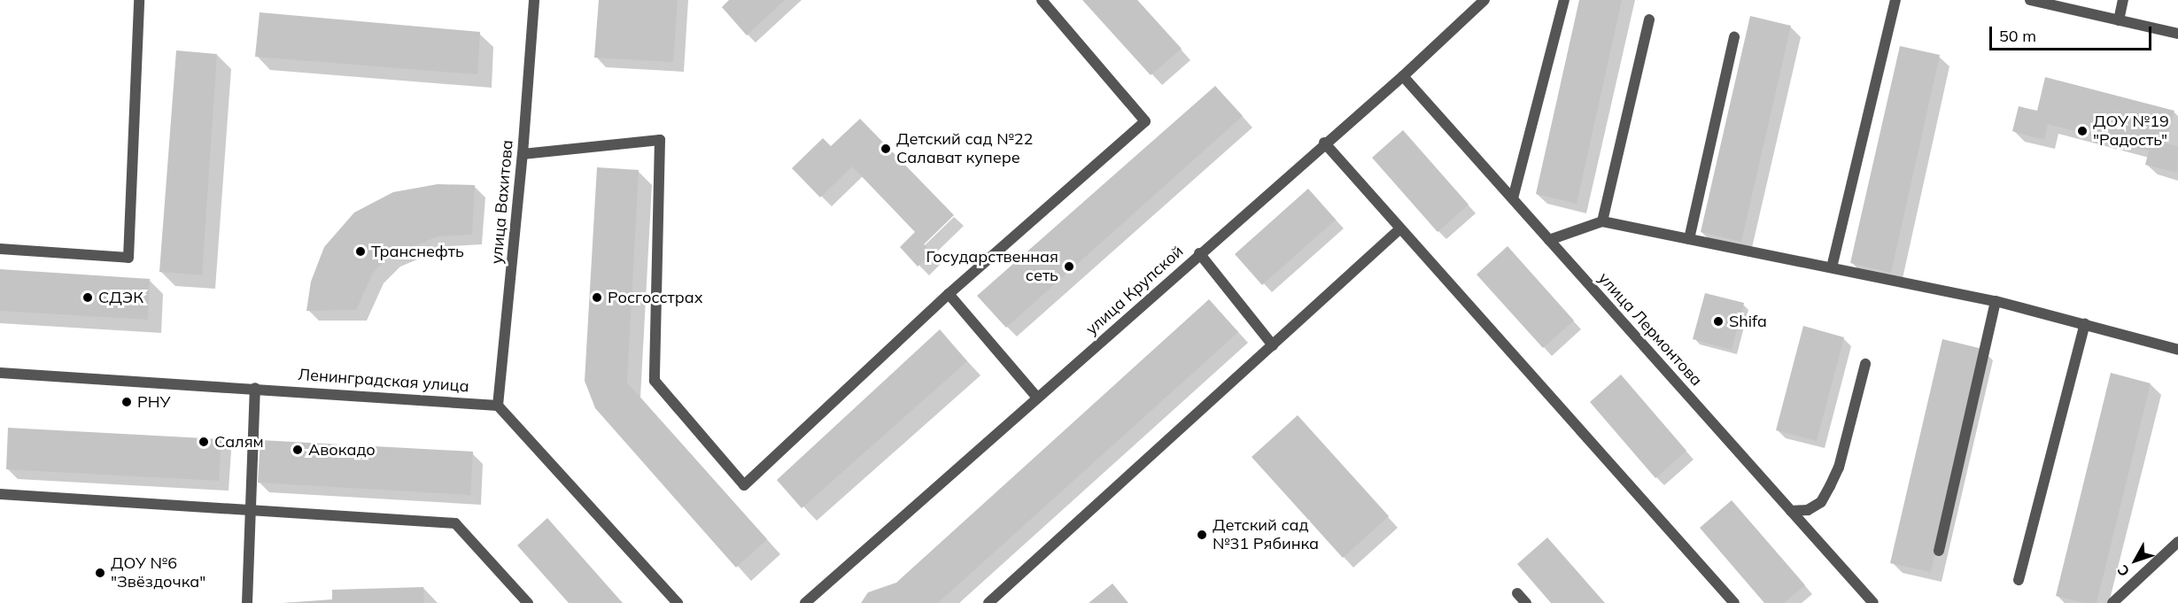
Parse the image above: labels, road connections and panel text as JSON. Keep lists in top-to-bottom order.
{
  "streets": {
    "street": [
      "улица Вахитова",
      "улица Крупской",
      "улица Лермонтова",
      "Ленинградская улица"
    ]
  },
  "crossings": [
    ["улица Вахитова", "Ленинградская улица"],
    ["улица Крупской", "улица Лермонтова"]
  ],
  "places": [
    "ДОУ №19 \"Радость\"",
    "Детский сад №22 Салават купере",
    "Транснефть",
    "Государственная сеть",
    "СДЭК",
    "Росгосстрах",
    "Shifa",
    "РНУ",
    "Салям",
    "Авокадо",
    "Детский сад №31 Рябинка",
    "ДОУ №6 \"Звёздочка\""
  ],
  "scale_bar": "50 m",
  "north": "bottom left"
}
